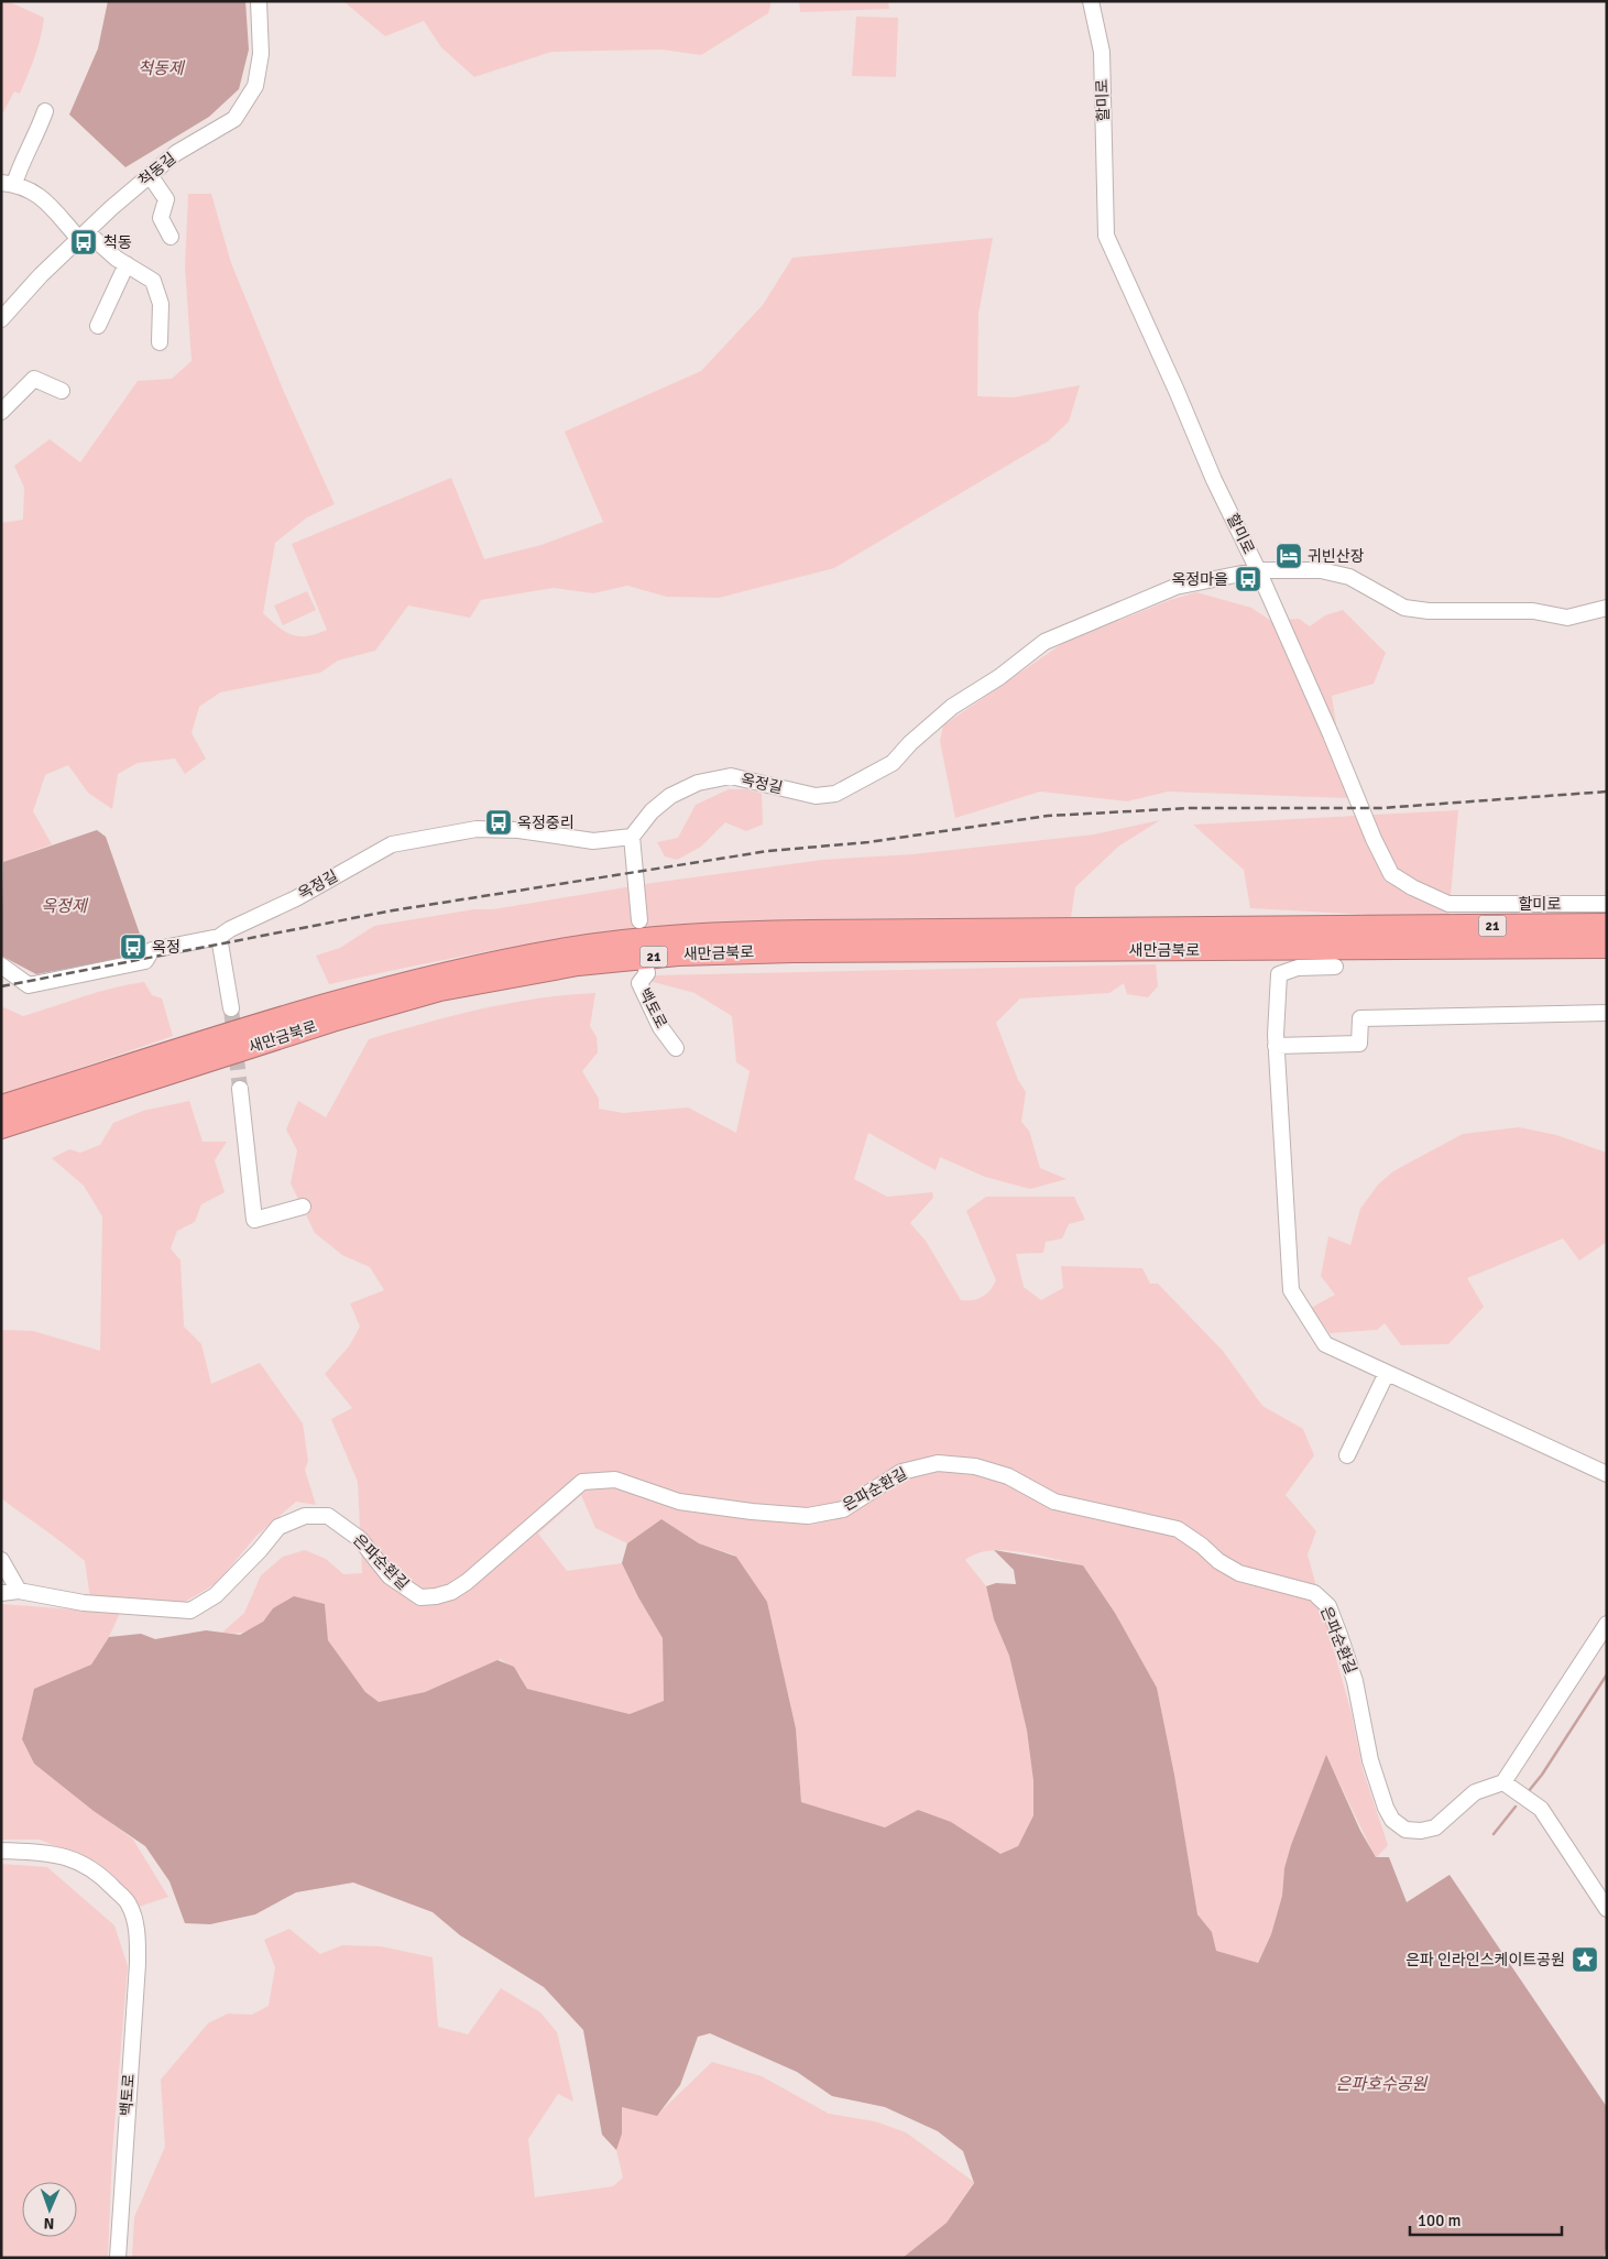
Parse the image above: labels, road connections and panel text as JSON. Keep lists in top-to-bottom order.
{
  "streets": {
    "highway": ["21", "새만금북로"],
    "street": [
      "할미로",
      "척동길",
      "옥정길",
      "백토로",
      "은파순환길"
    ]
  },
  "crossings": [
    ["할미로", "옥정길"],
    ["21", "새만금북로"]
  ],
  "water": ["척동제", "옥정제", "은파호수공원"],
  "places": {
    "bus stop": [
      "척동",
      "옥정마을",
      "옥정중리",
      "옥정"
    ],
    "hotel": ["귀빈산장"],
    "place": ["은파 인라인스케이트공원"]
  },
  "scale_bar": "100 m",
  "north": "bottom"
}
